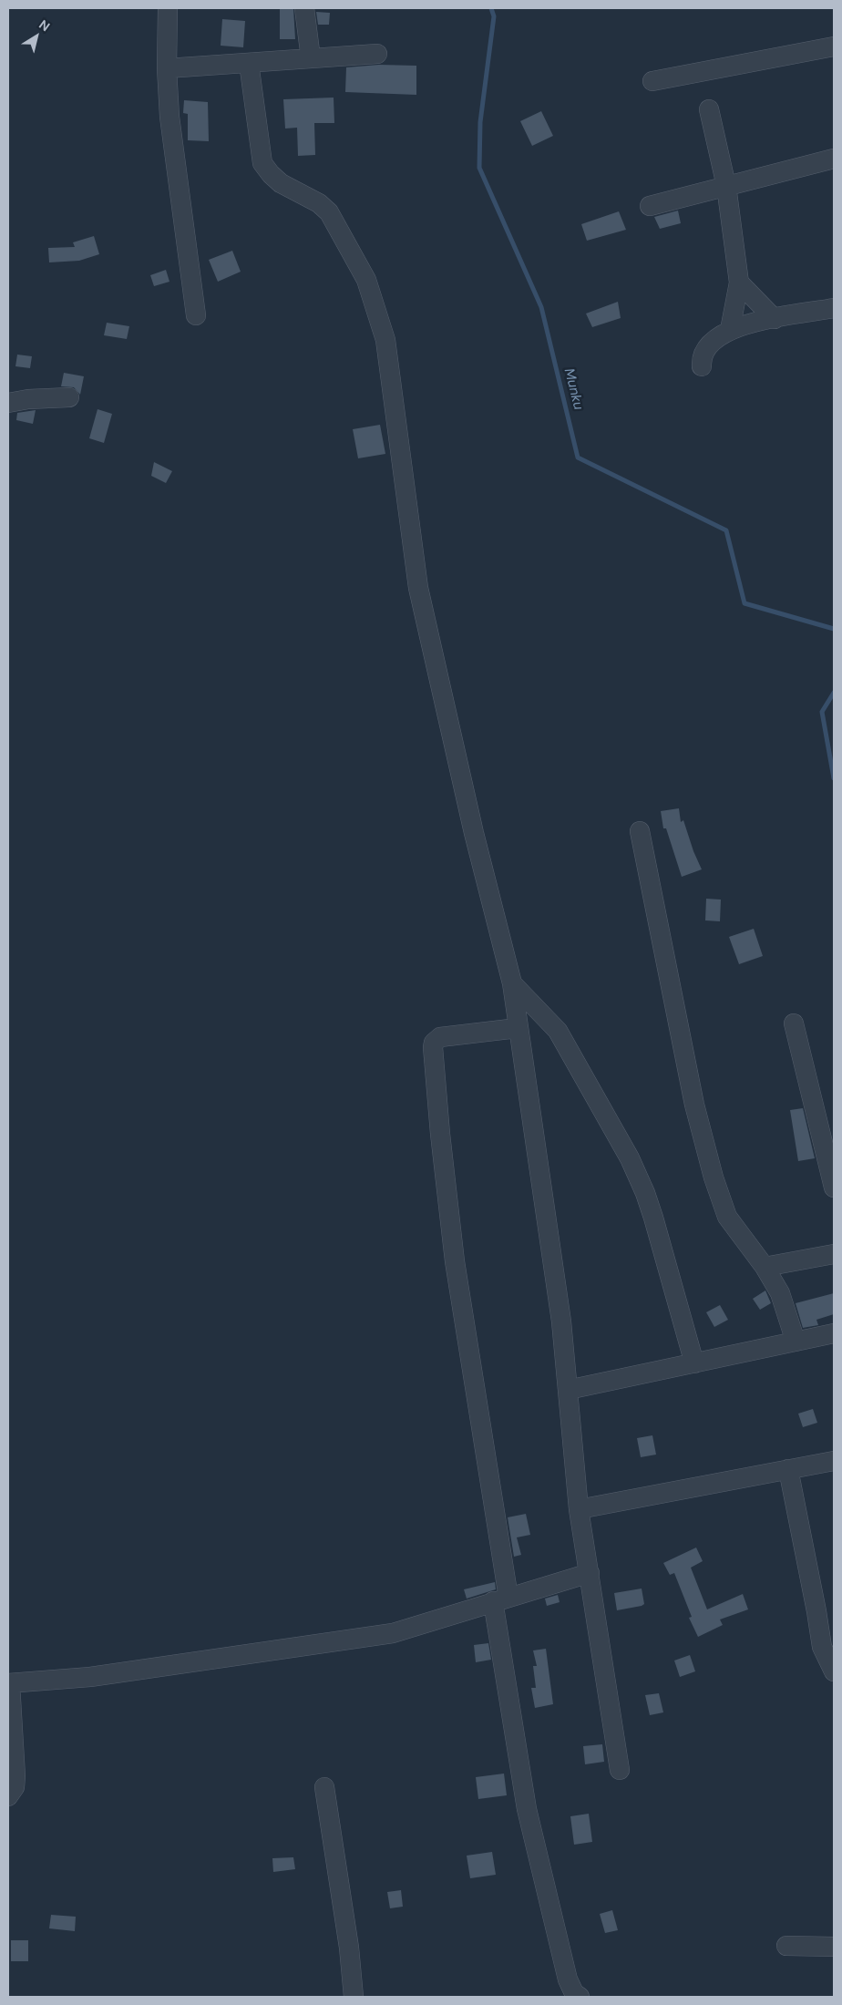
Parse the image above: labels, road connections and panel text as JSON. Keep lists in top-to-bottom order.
{
  "water": ["Munku"],
  "north": "top right"
}
